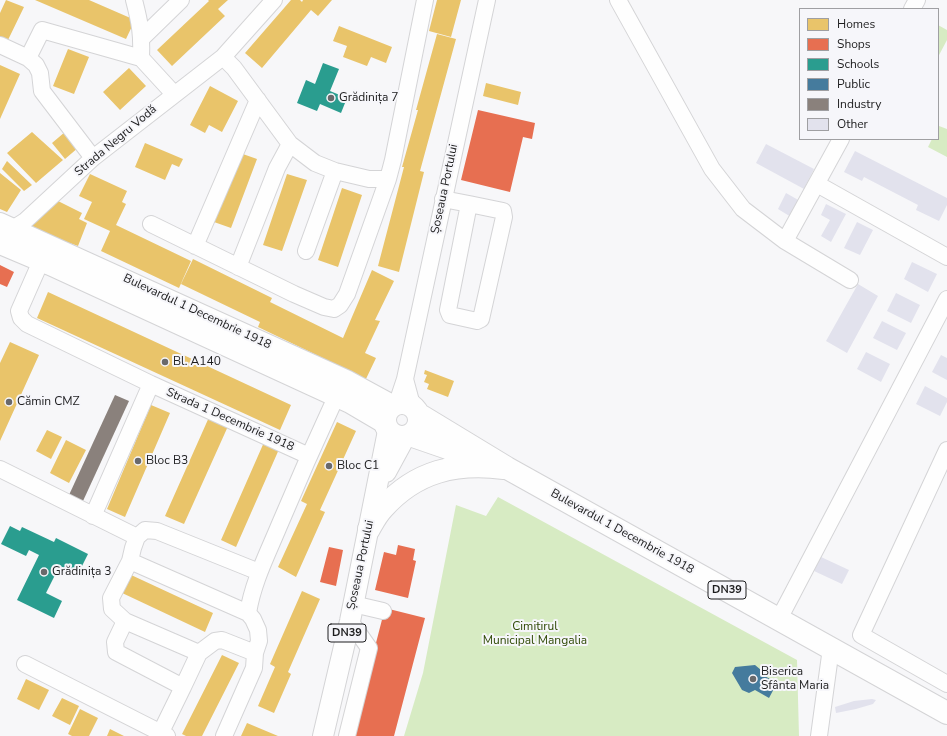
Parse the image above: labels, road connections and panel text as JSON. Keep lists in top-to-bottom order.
{
  "streets": {
    "highway": ["Bulevardul 1 Decembrie 1918", "DN39"],
    "main road": ["Șoseaua Portului"],
    "street": ["Strada Negru Vodă", "Strada 1 Decembrie 1918"]
  },
  "crossings": [
    ["Strada Negru Vodă", "Bulevardul 1 Decembrie 1918"],
    ["Șoseaua Portului", "Bulevardul 1 Decembrie 1918"],
    ["Bulevardul 1 Decembrie 1918", "Strada 1 Decembrie 1918"]
  ],
  "parks": ["Cimitirul Municipal Mangalia"],
  "places": [
    "Grădinița 7",
    "Bl. A140",
    "Cămin CMZ",
    "Bloc B3",
    "Bloc C1",
    "Grădinița 3",
    "Biserica Sfânta Maria"
  ],
  "legend": [
    "Homes",
    "Shops",
    "Schools",
    "Public",
    "Industry",
    "Other"
  ]
}
